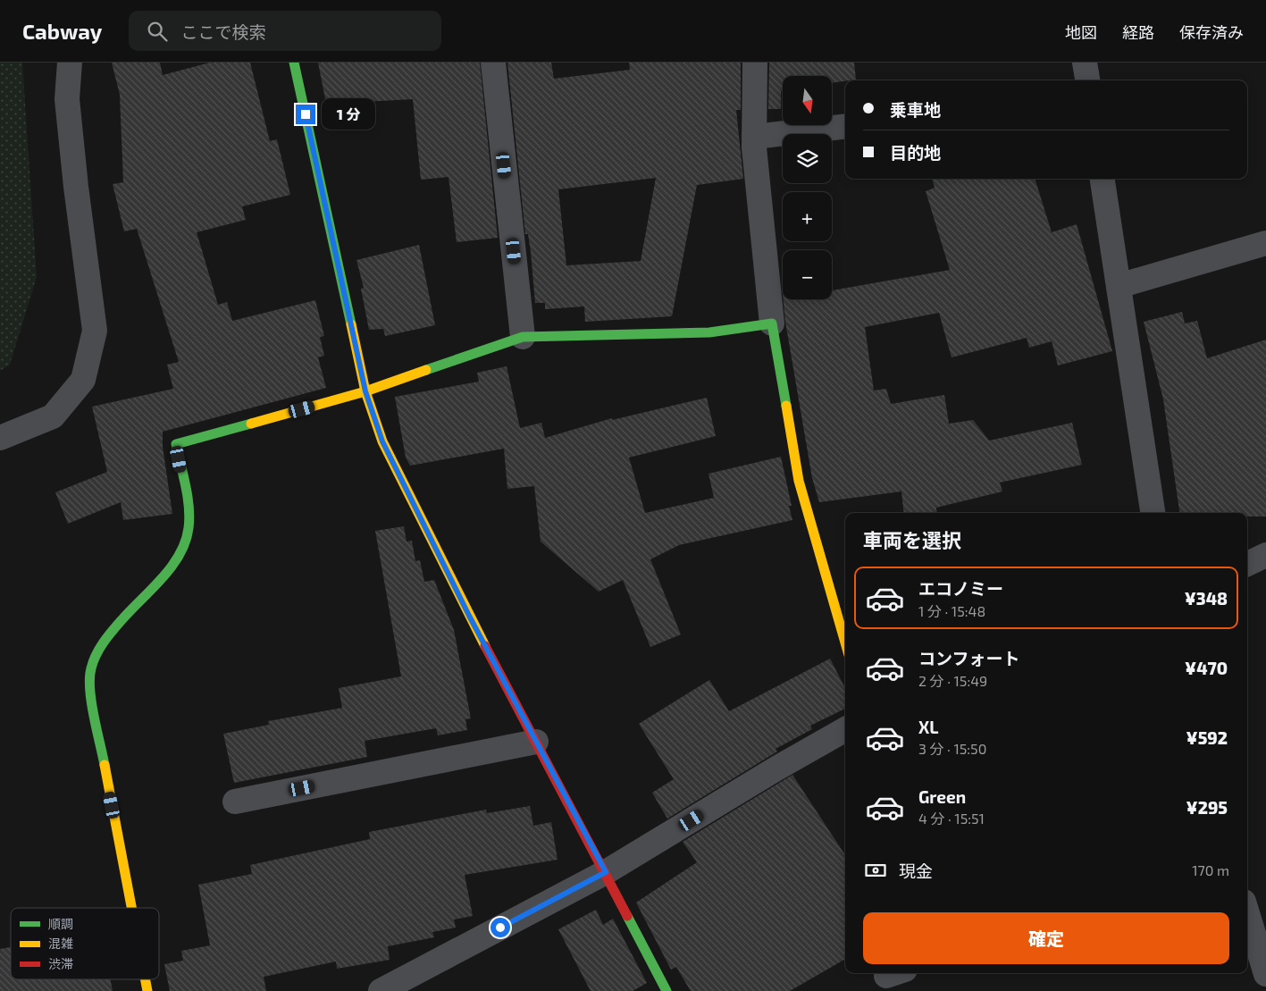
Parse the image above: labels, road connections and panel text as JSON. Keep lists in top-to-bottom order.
{
  "legend": ["順調", "混雑", "渋滞"],
  "north": "bottom",
  "page": {
    "header": "Cabway",
    "search": "ここで検索",
    "nav": ["地図", "経路", "保存済み"],
    "map_buttons": ["+", "−"],
    "banner": ["乗車地", "目的地"],
    "bubble": "1 分",
    "heading": "車両を選択",
    "list": [
      {
        "name": "エコノミー",
        "note": "1 分 · 15:48",
        "value": "¥348"
      },
      {
        "name": "コンフォート",
        "note": "2 分 · 15:49",
        "value": "¥470"
      },
      {
        "name": "XL",
        "note": "3 分 · 15:50",
        "value": "¥592"
      },
      {
        "name": "Green",
        "note": "4 分 · 15:51",
        "value": "¥295"
      }
    ],
    "pay": ["現金", "170 m"],
    "buttons": "確定"
  }
}
